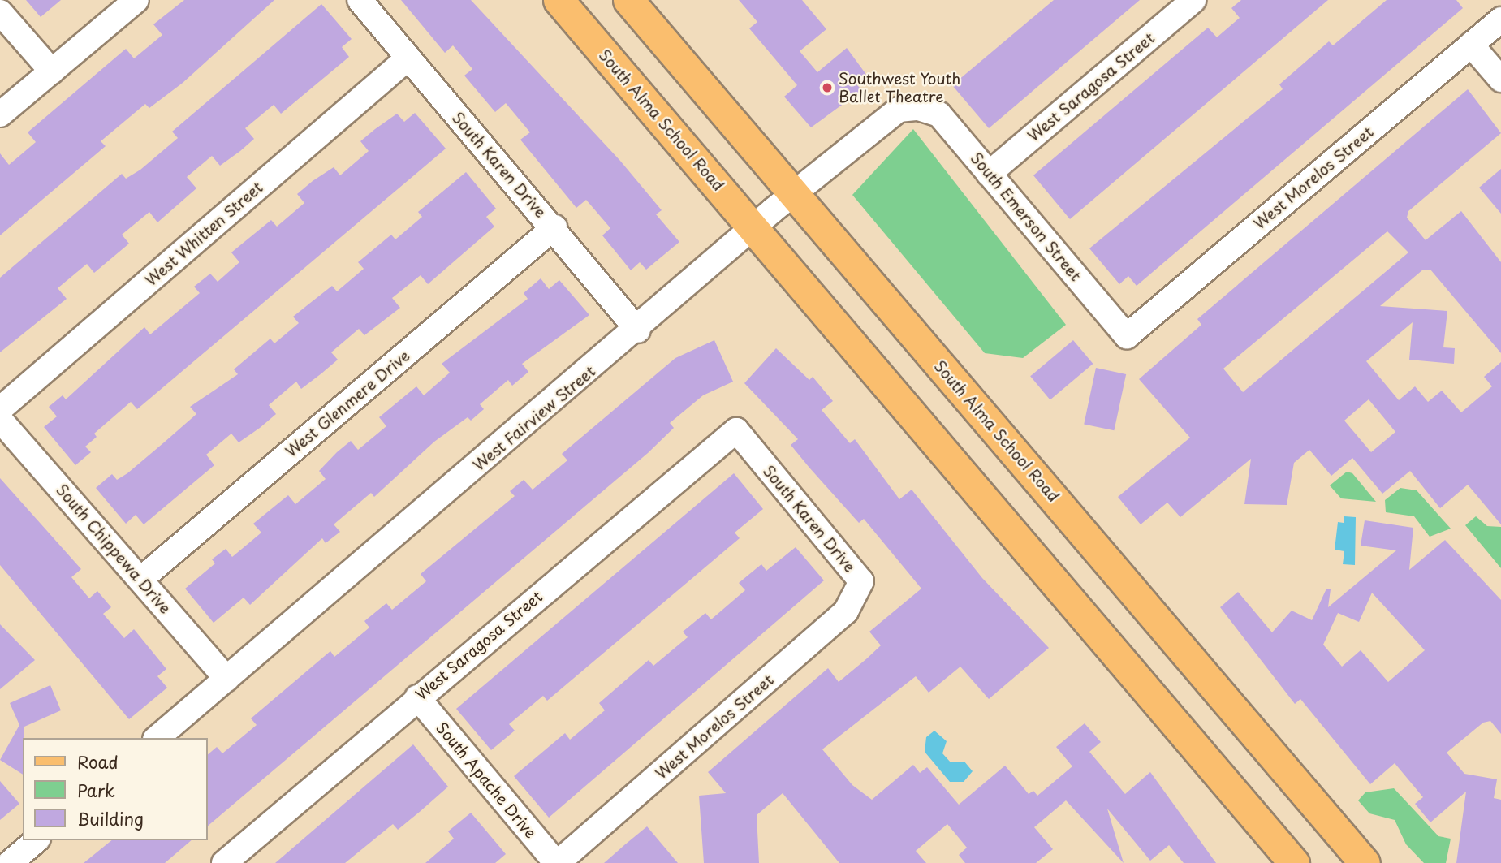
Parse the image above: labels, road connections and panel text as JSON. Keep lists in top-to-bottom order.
{
  "streets": {
    "main road": ["South Alma School Road"],
    "street": [
      "West Saragosa Street",
      "South Karen Drive",
      "West Morelos Street",
      "South Emerson Street",
      "West Whitten Street",
      "West Glenmere Drive",
      "West Fairview Street",
      "South Chippewa Drive",
      "South Apache Drive"
    ]
  },
  "crossings": [
    ["West Saragosa Street", "South Karen Drive"],
    ["West Saragosa Street", "South Emerson Street"],
    ["West Saragosa Street", "South Apache Drive"],
    ["South Alma School Road", "West Fairview Street"],
    ["South Karen Drive", "West Morelos Street"],
    ["South Karen Drive", "West Whitten Street"],
    ["South Karen Drive", "West Glenmere Drive"],
    ["South Karen Drive", "West Fairview Street"],
    ["West Morelos Street", "South Emerson Street"],
    ["West Morelos Street", "South Apache Drive"],
    ["South Emerson Street", "West Fairview Street"],
    ["West Glenmere Drive", "South Chippewa Drive"],
    ["West Fairview Street", "South Chippewa Drive"]
  ],
  "places": ["Southwest Youth Ballet Theatre"],
  "legend": ["Road", "Park", "Building"]
}
